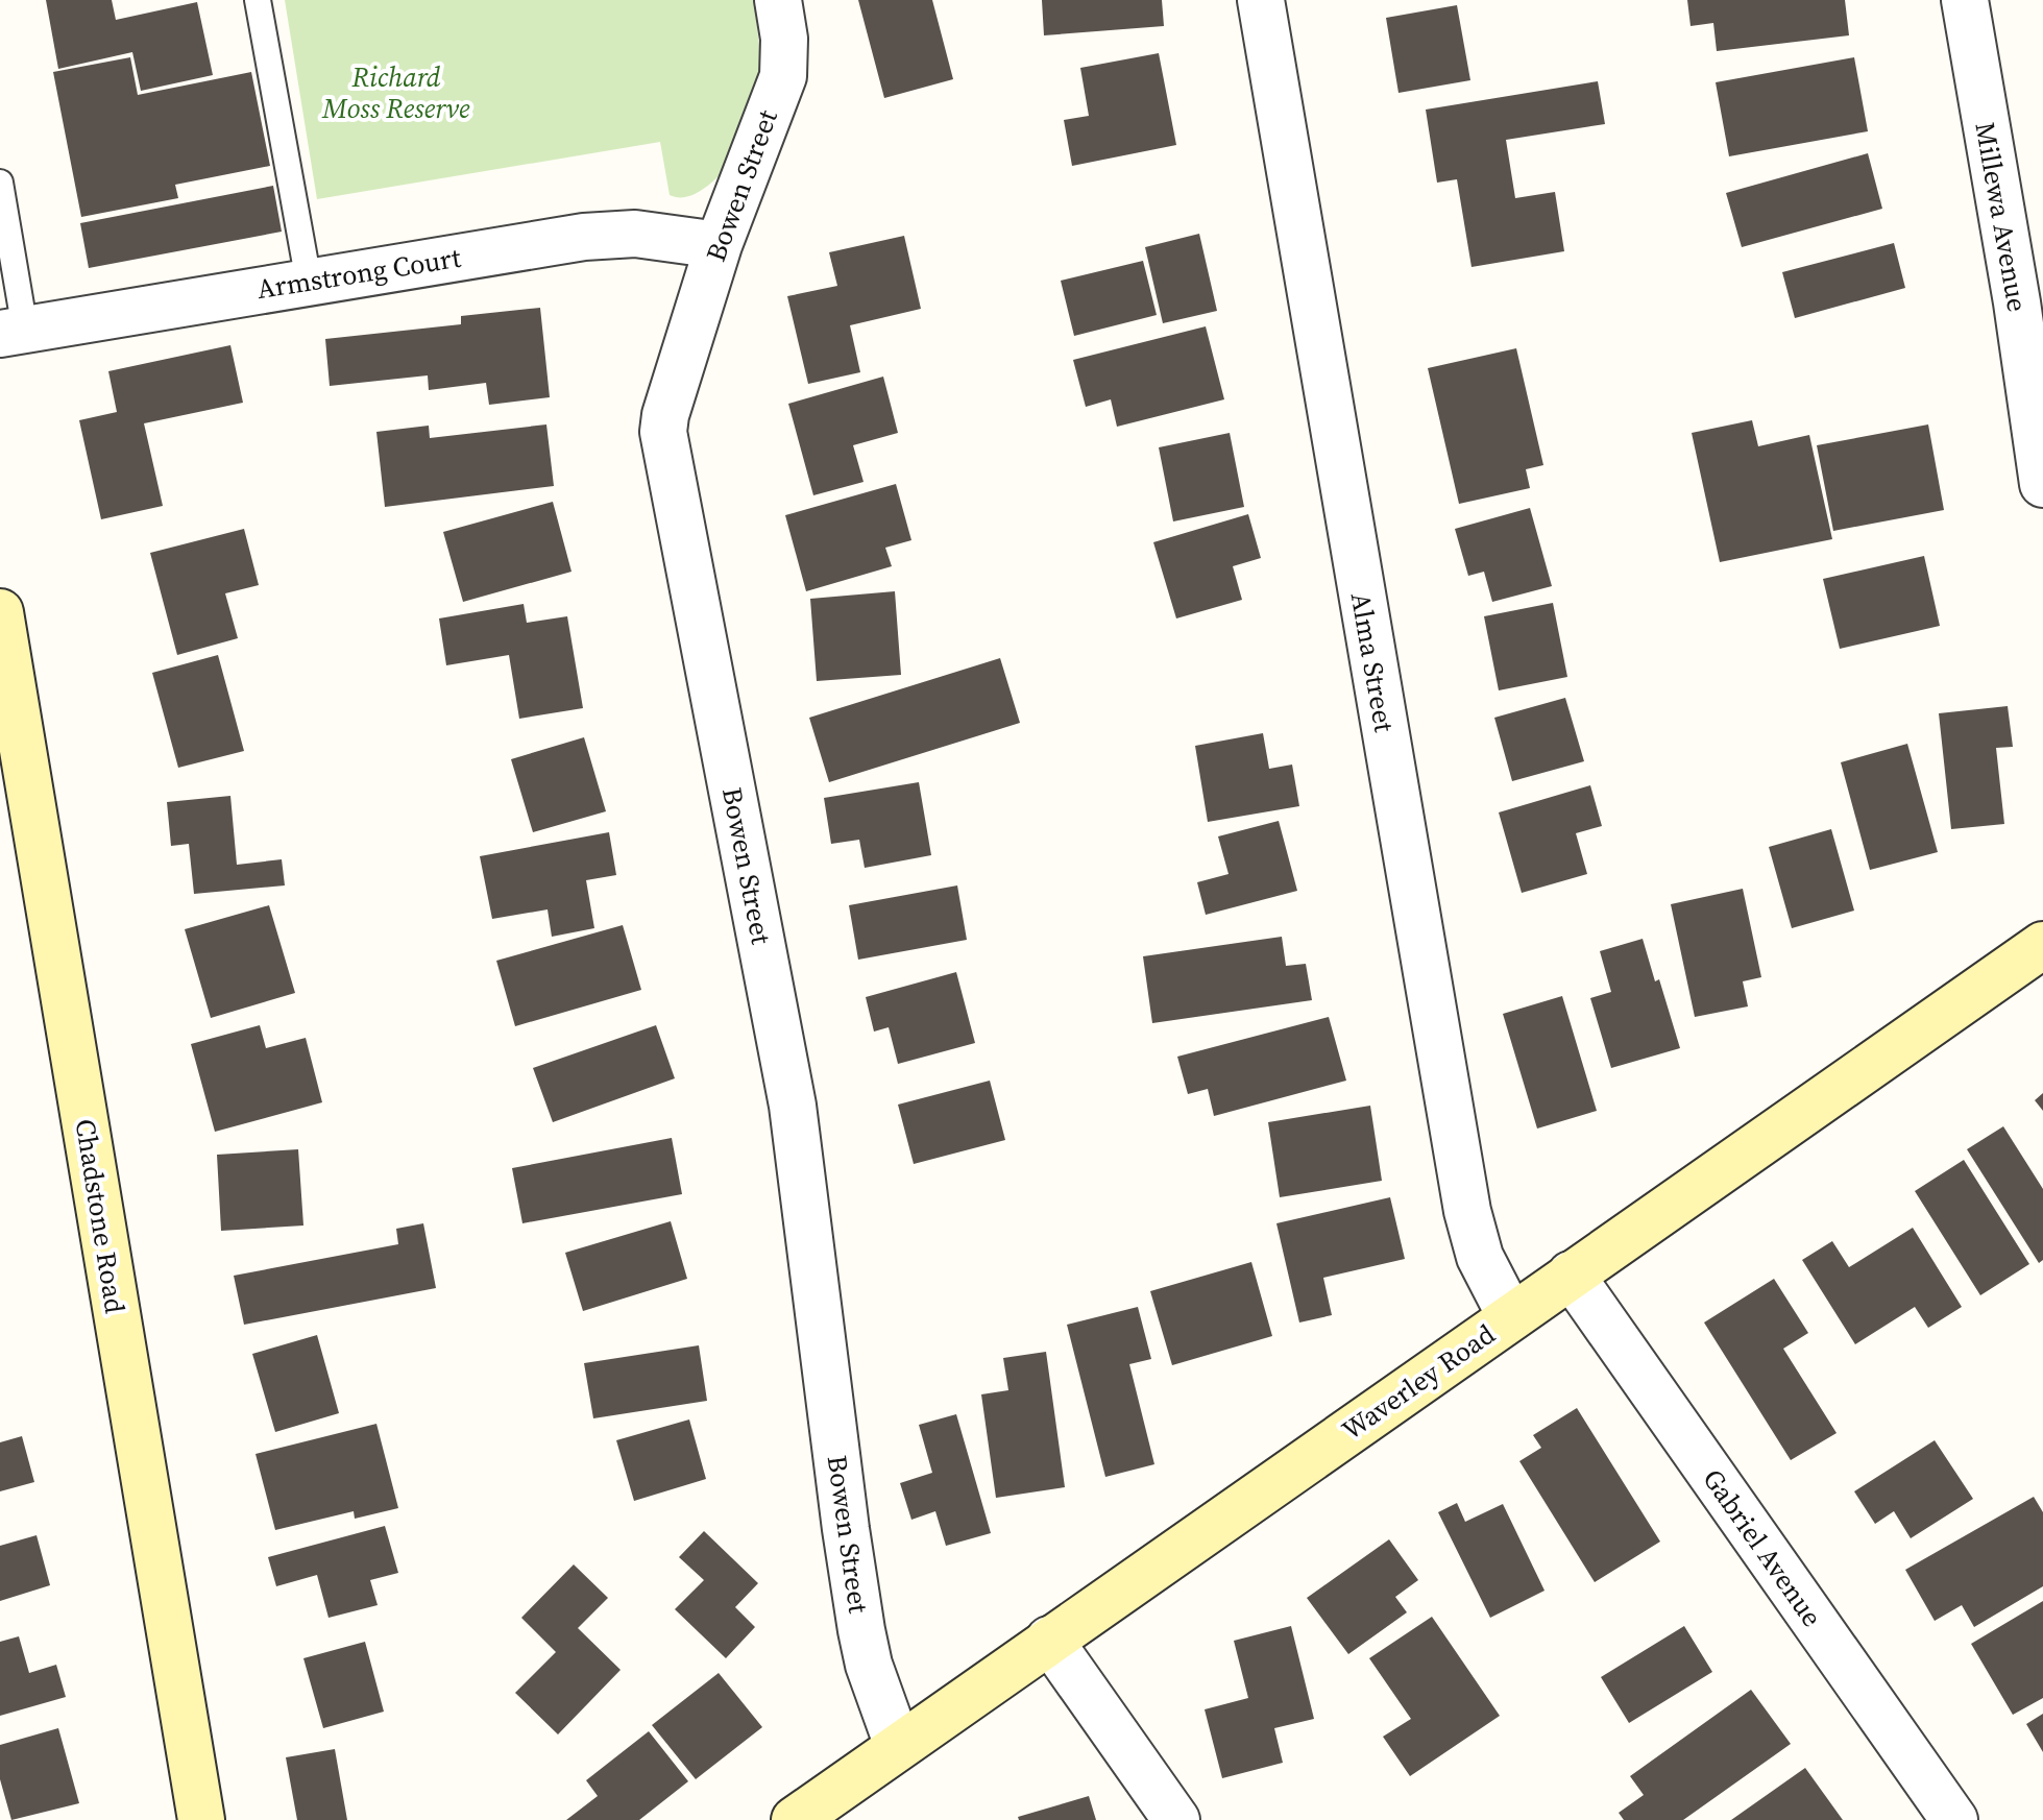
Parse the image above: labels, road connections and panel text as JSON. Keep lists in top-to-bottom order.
{
  "streets": {
    "main road": ["Chadstone Road", "Waverley Road"],
    "street": [
      "Bowen Street",
      "Millewa Avenue",
      "Armstrong Court",
      "Alma Street",
      "Gabriel Avenue"
    ]
  },
  "crossings": [
    ["Bowen Street", "Armstrong Court"],
    ["Bowen Street", "Waverley Road"],
    ["Alma Street", "Waverley Road"],
    ["Waverley Road", "Gabriel Avenue"]
  ],
  "parks": ["Richard Moss Reserve"]
}
